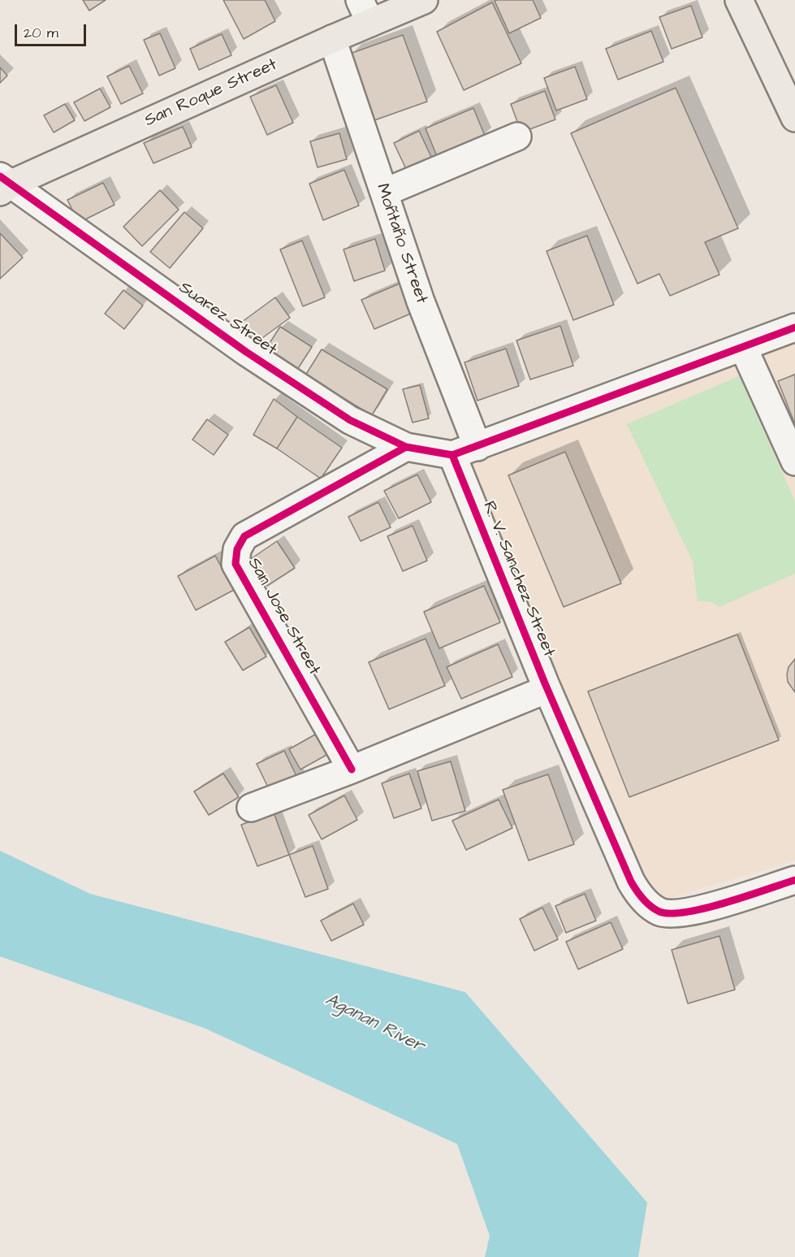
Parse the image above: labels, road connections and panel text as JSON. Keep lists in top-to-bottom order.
{
  "streets": {
    "main road": ["San Roque Street"],
    "street": [
      "Moñtaño Street",
      "Suarez Street",
      "R. V. Sanchez Street",
      "San Jose Street"
    ]
  },
  "crossings": [
    ["San Roque Street", "Moñtaño Street"],
    ["San Roque Street", "Suarez Street"],
    ["Suarez Street", "R. V. Sanchez Street"],
    ["Suarez Street", "San Jose Street"]
  ],
  "water": ["Aganan River"],
  "scale_bar": "20 m"
}
